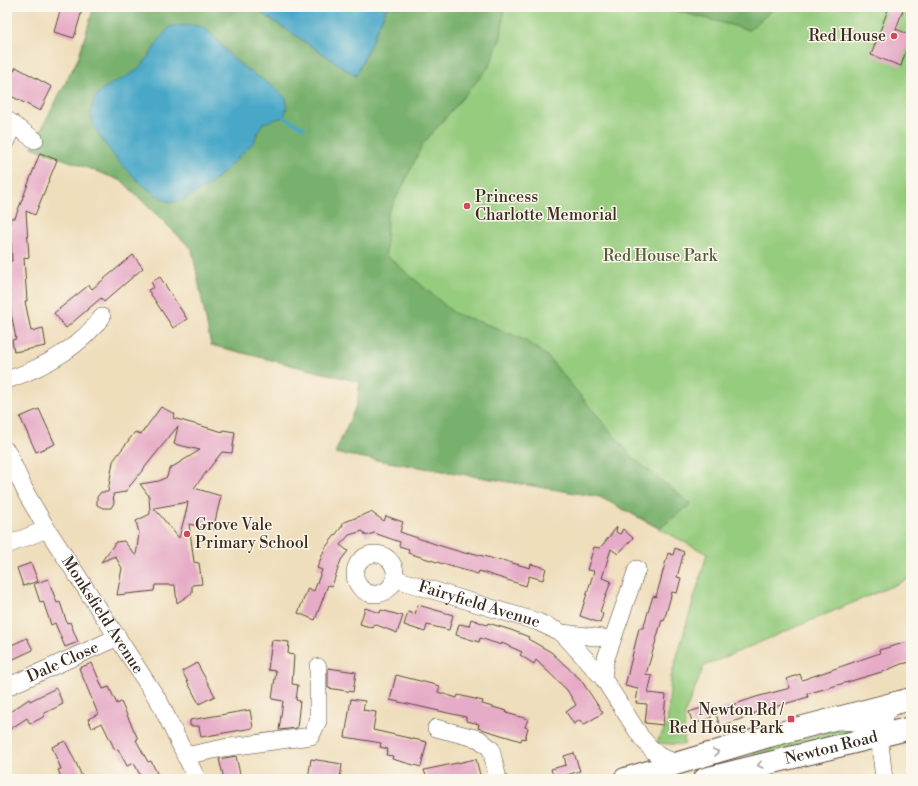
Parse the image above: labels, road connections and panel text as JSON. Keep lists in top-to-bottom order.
{
  "streets": {
    "highway": ["Newton Road"],
    "street": ["Fairyfield Avenue", "Monksfield Avenue", "Dale Close"]
  },
  "crossings": [
    ["Fairyfield Avenue", "Newton Road"],
    ["Monksfield Avenue", "Dale Close"]
  ],
  "parks": ["Red House Park"],
  "places": {
    "other": ["Red House", "Princess Charlotte Memorial", "Grove Vale Primary School"],
    "transit": ["Newton Rd / Red House Park"]
  }
}
